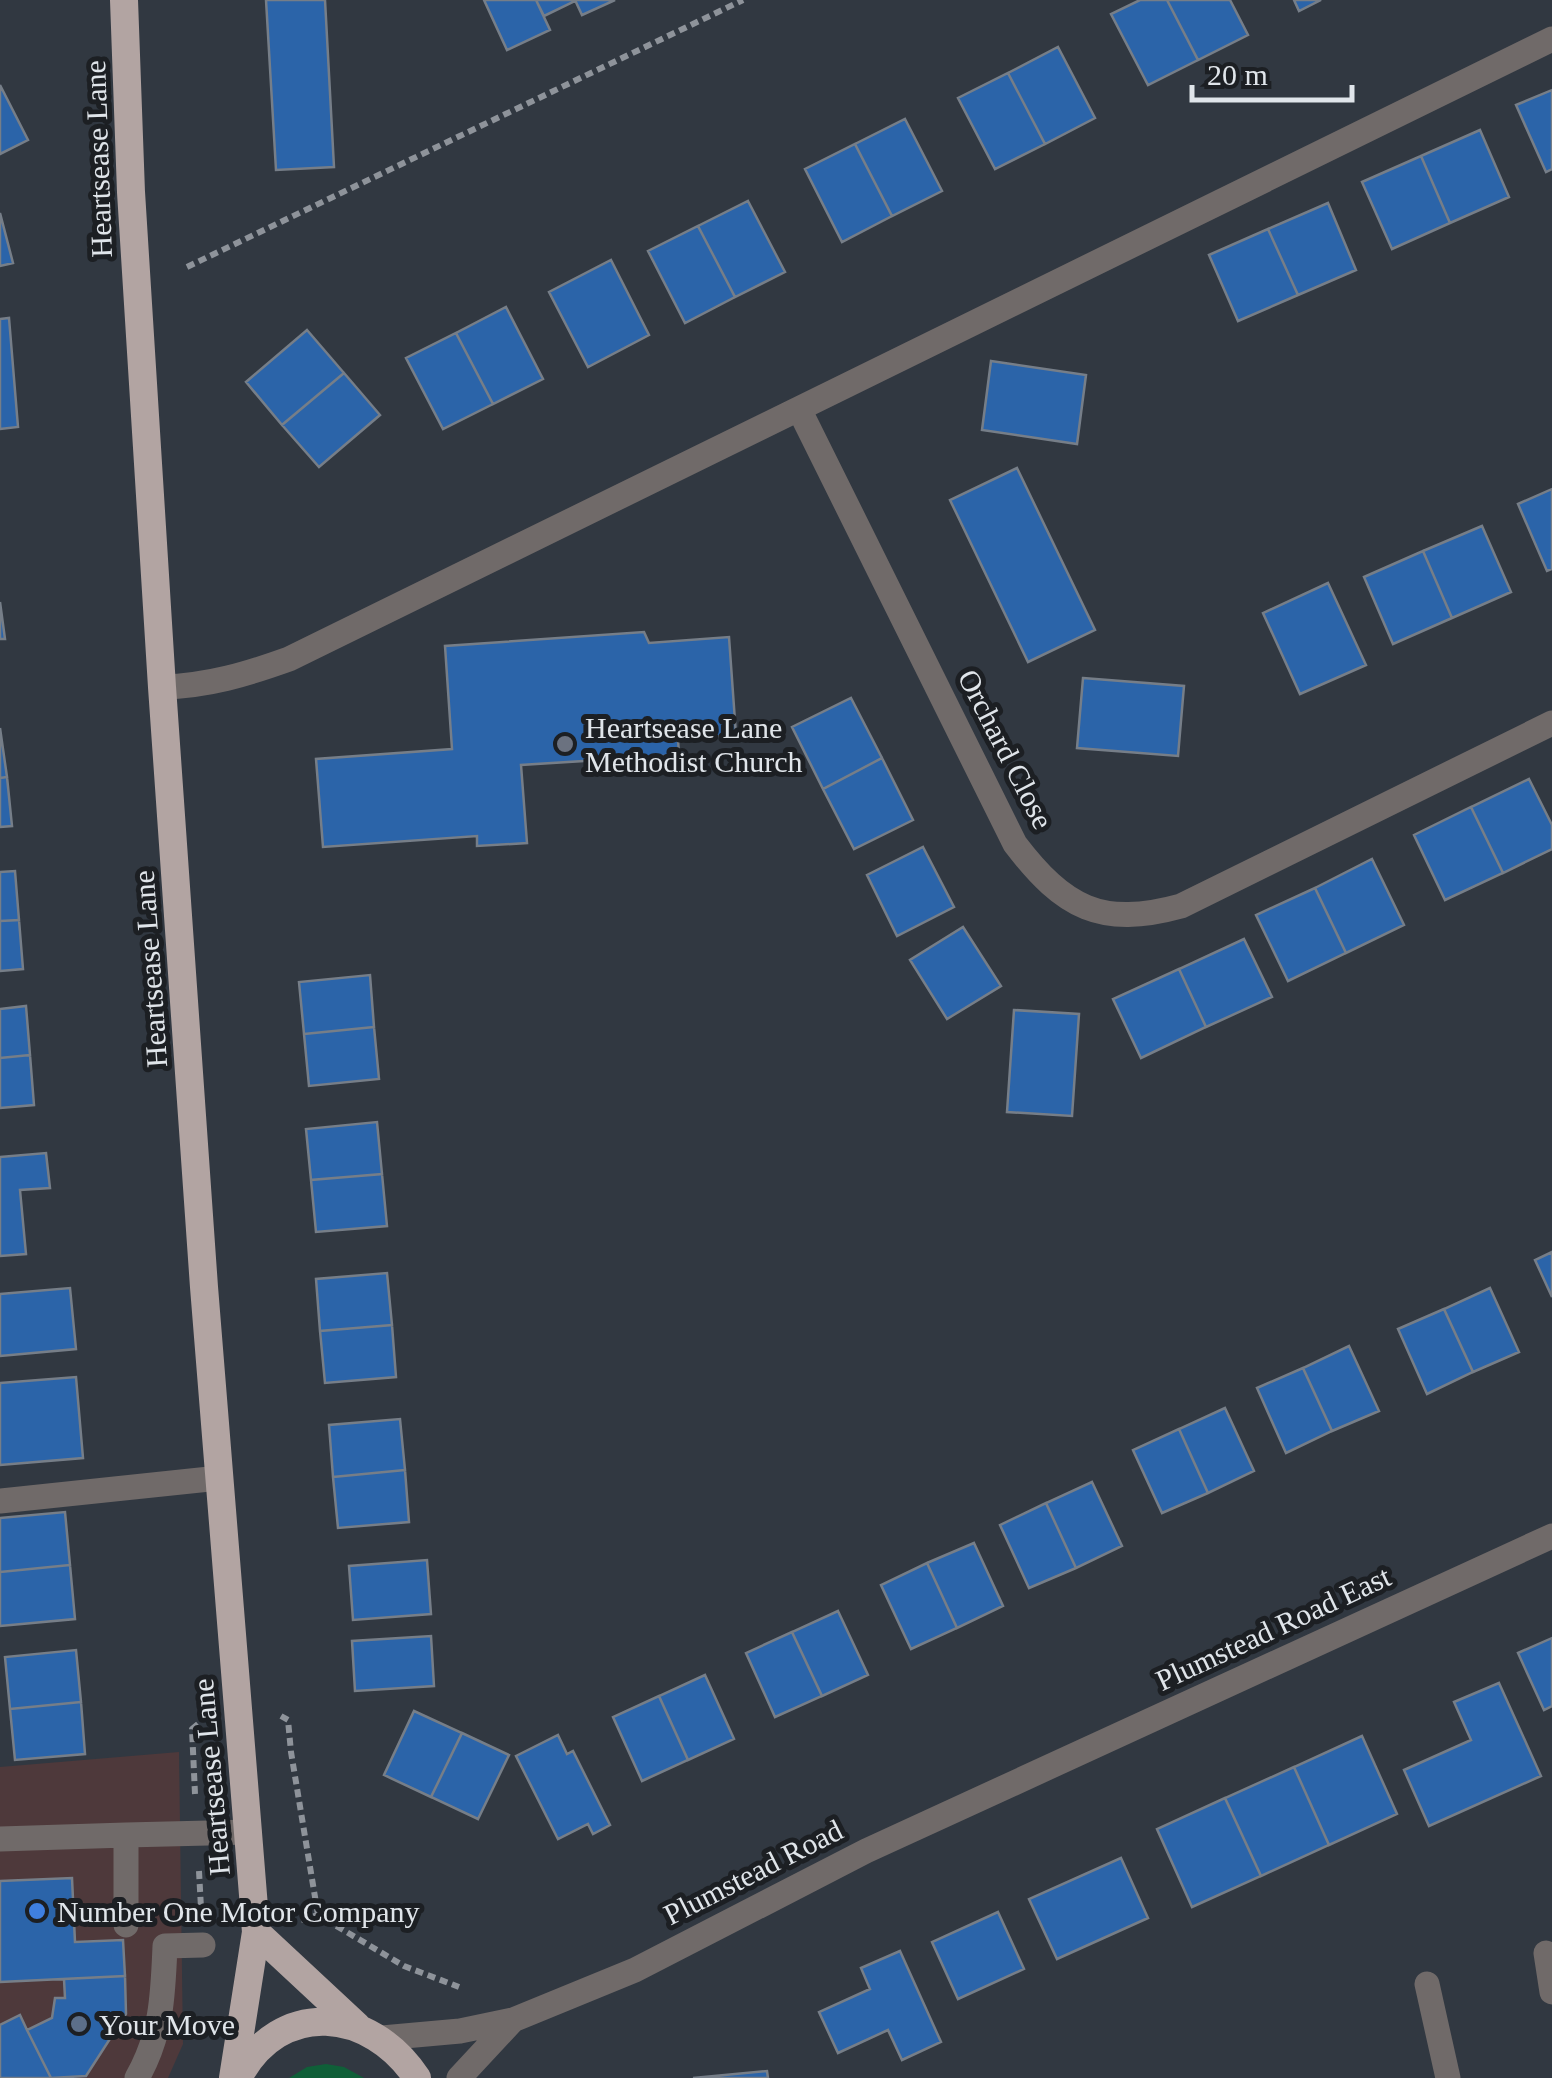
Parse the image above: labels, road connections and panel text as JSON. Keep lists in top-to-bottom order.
{
  "streets": {
    "highway": ["Heartsease Lane"],
    "street": ["Orchard Close", "Plumstead Road East", "Plumstead Road"]
  },
  "crossings": [
    ["Plumstead Road East", "Plumstead Road"]
  ],
  "places": ["Heartsease Lane Methodist Church", "Number One Motor Company", "Your Move"],
  "scale_bar": "20 m"
}
